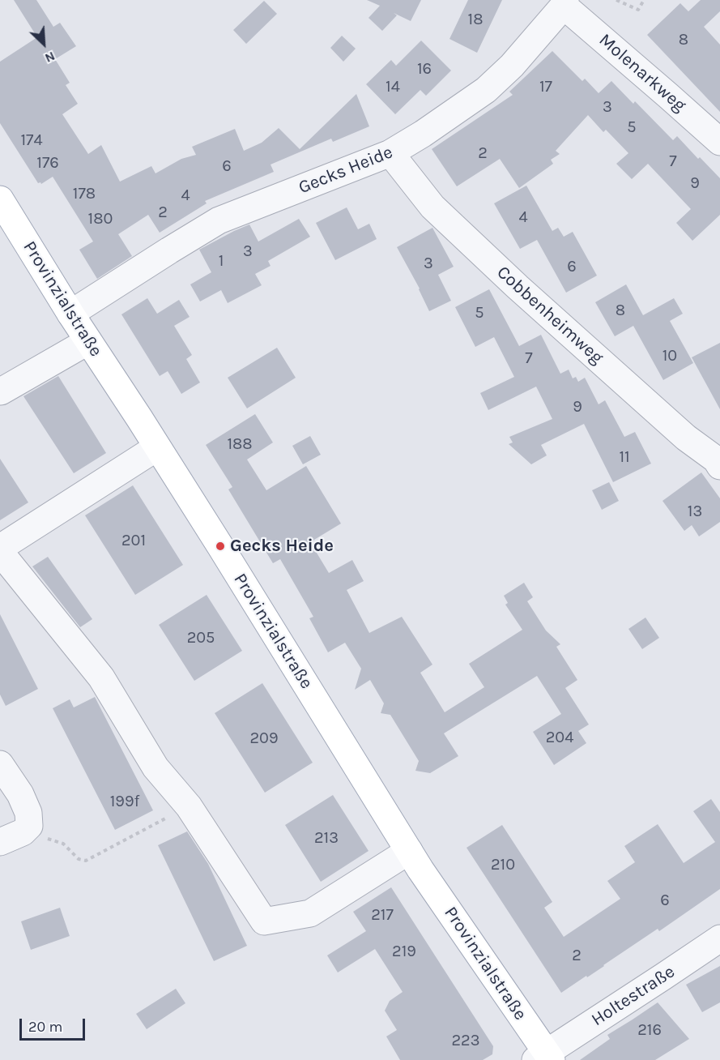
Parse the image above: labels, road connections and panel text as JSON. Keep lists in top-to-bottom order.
{
  "streets": {
    "main road": ["Provinzialstraße"],
    "street": [
      "Molenarkweg",
      "Gecks Heide",
      "Cobbenheimweg",
      "Holtestraße"
    ]
  },
  "crossings": [
    ["Molenarkweg", "Gecks Heide"],
    ["Gecks Heide", "Provinzialstraße"],
    ["Gecks Heide", "Cobbenheimweg"],
    ["Provinzialstraße", "Holtestraße"]
  ],
  "places": ["Gecks Heide"],
  "house_numbers": [
    "18",
    "8",
    "16",
    "14",
    "17",
    "3",
    "5",
    "174",
    "2",
    "7",
    "176",
    "6",
    "9",
    "178",
    "4",
    "2",
    "4",
    "180",
    "3",
    "1",
    "3",
    "6",
    "8",
    "5",
    "10",
    "7",
    "9",
    "188",
    "11",
    "13",
    "201",
    "205",
    "204",
    "209",
    "199f",
    "213",
    "210",
    "6",
    "217",
    "219",
    "2",
    "216",
    "223"
  ],
  "scale_bar": "20 m",
  "north": "bottom right"
}
